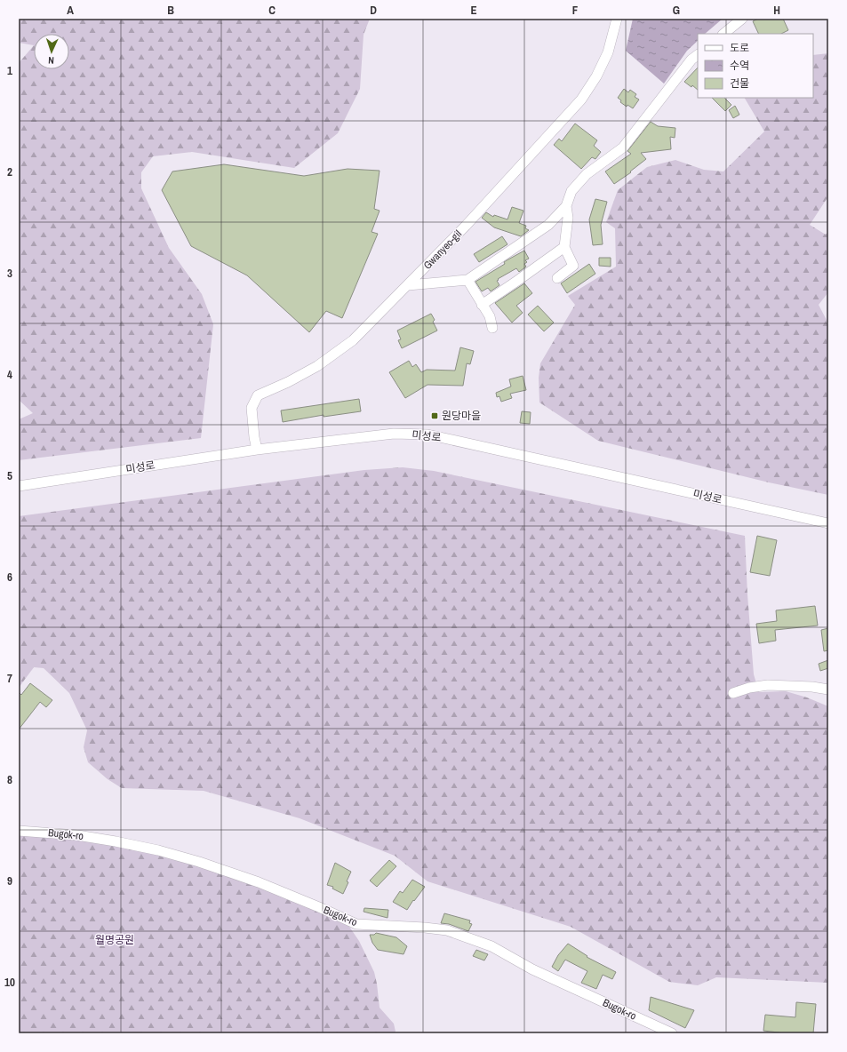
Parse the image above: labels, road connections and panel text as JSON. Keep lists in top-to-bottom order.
{
  "streets": {
    "street": ["Gwanyeo-gil", "미성로", "Bugok-ro"]
  },
  "crossings": [
    ["Gwanyeo-gil", "미성로"]
  ],
  "parks": ["월명공원"],
  "places": {
    "transit": ["원당마을"]
  },
  "legend": ["도로", "수역", "건물"],
  "north": "bottom",
  "grid": {
    "columns": [
      "A",
      "B",
      "C",
      "D",
      "E",
      "F",
      "G",
      "H"
    ],
    "rows": [
      "1",
      "2",
      "3",
      "4",
      "5",
      "6",
      "7",
      "8",
      "9",
      "10"
    ]
  }
}
